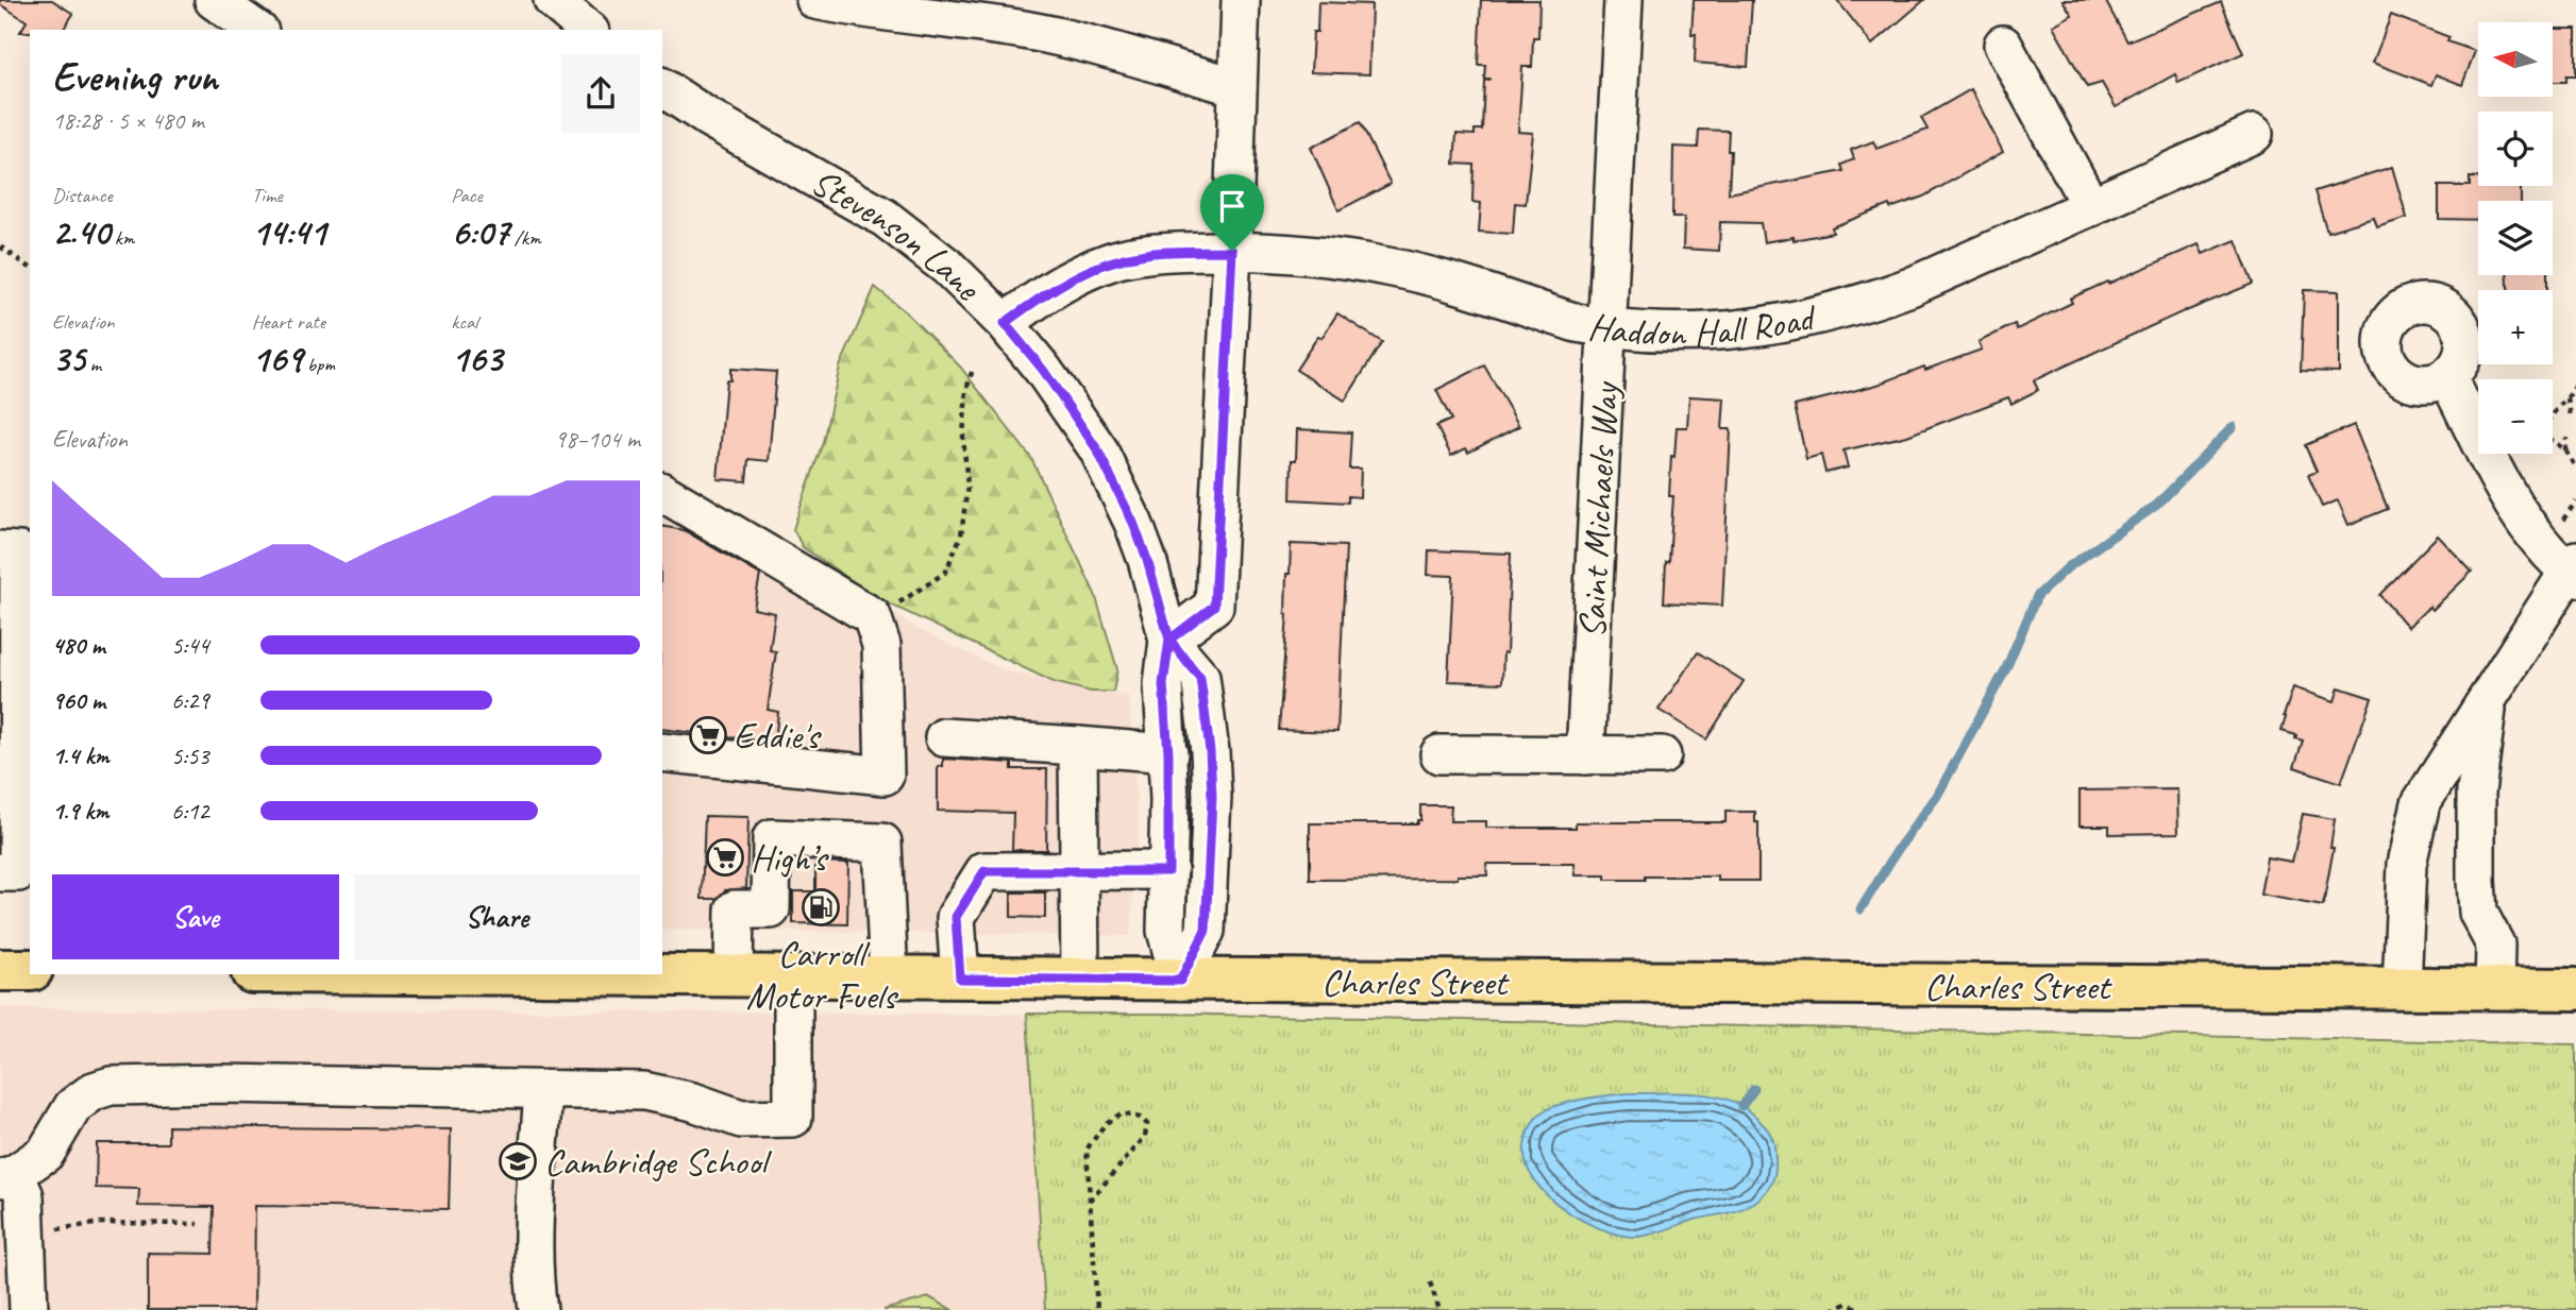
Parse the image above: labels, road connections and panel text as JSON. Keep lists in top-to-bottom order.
{
  "streets": {
    "main road": ["Charles Street"],
    "street": ["Stevenson Lane", "Haddon Hall Road", "Saint Michaels Way"]
  },
  "crossings": [
    ["Stevenson Lane", "Haddon Hall Road"],
    ["Stevenson Lane", "Charles Street"],
    ["Haddon Hall Road", "Saint Michaels Way"]
  ],
  "places": {
    "supermarket": ["Eddie's", "High’s"],
    "fuel station": ["Carroll Motor Fuels"],
    "school or university": ["Cambridge School"]
  },
  "north": "left",
  "page": {
    "map_buttons": ["+", "−"],
    "heading": ["Evening run", "18:28 · 5 × 480 m"],
    "stats": [
      ["Distance", "2.40 km"],
      ["Time", "14:41"],
      ["Pace", "6:07 /km"],
      ["Elevation", "35 m"],
      ["Heart rate", "169 bpm"],
      ["kcal", "163"]
    ],
    "chart": ["Elevation", "98–104 m"],
    "list": [
      {
        "name": "480 m",
        "note": "5:44"
      },
      {
        "name": "960 m",
        "note": "6:29"
      },
      {
        "name": "1.4 km",
        "note": "5:53"
      },
      {
        "name": "1.9 km",
        "note": "6:12"
      }
    ],
    "buttons": ["Save", "Share"]
  }
}
